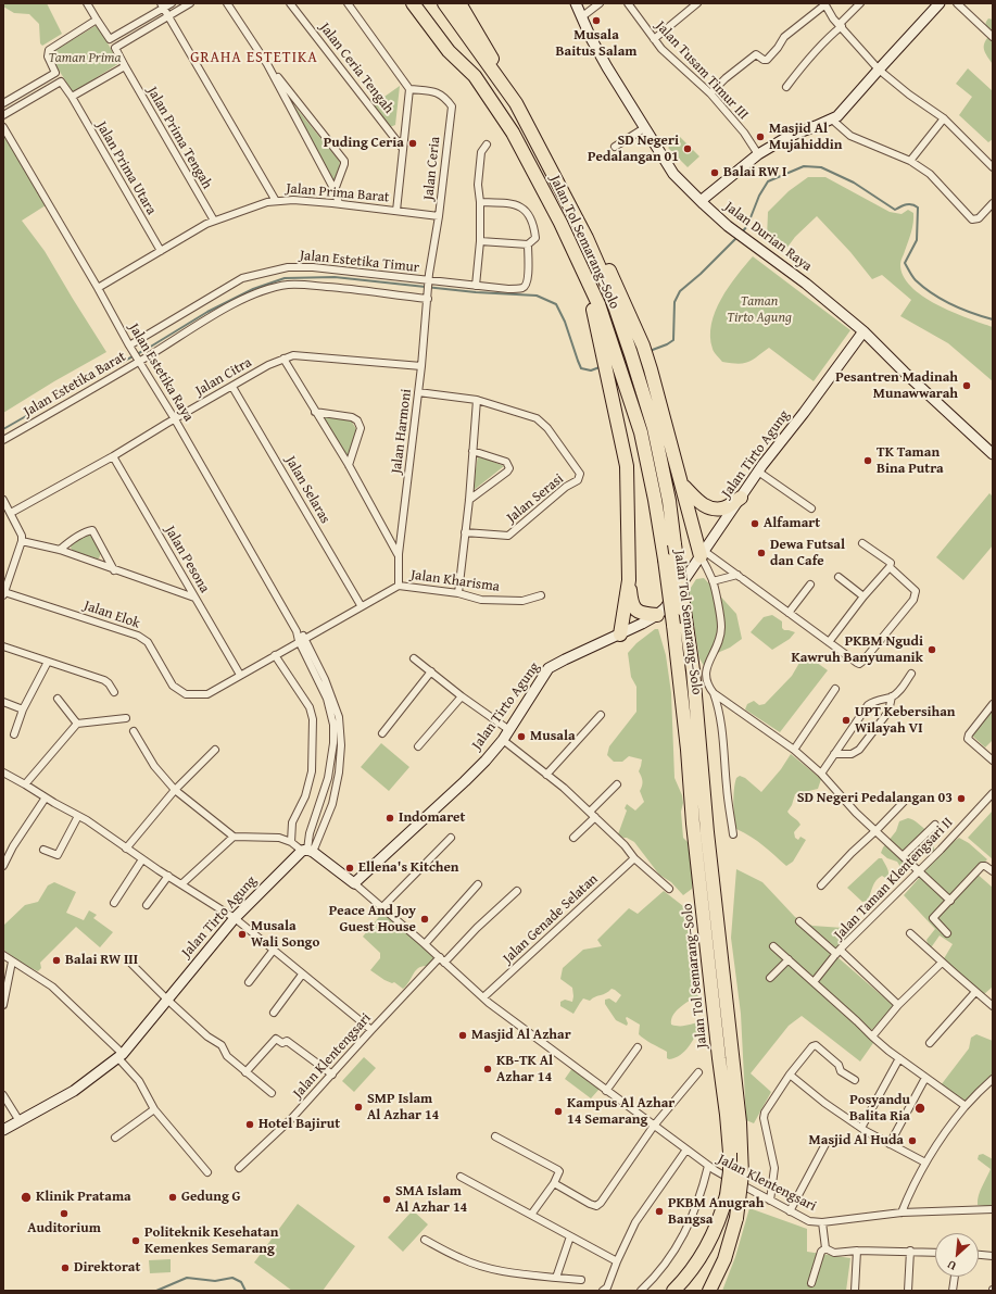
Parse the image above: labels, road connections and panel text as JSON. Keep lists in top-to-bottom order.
{
  "streets": {
    "highway": ["Jalan Tol Semarang–Solo"],
    "main road": ["Jalan Durian Raya", "Jalan Tirto Agung"],
    "street": [
      "Jalan Ceria Tengah",
      "Jalan Tusam Timur III",
      "Jalan Prima Tengah",
      "Jalan Prima Utara",
      "Jalan Ceria",
      "Jalan Prima Barat",
      "Jalan Estetika Timur",
      "Jalan Estetika Raya",
      "Jalan Citra",
      "Jalan Estetika Barat",
      "Jalan Harmoni",
      "Jalan Selaras",
      "Jalan Serasi",
      "Jalan Pesona",
      "Jalan Kharisma",
      "Jalan Elok",
      "Jalan Taman Klentengsari II",
      "Jalan Genade Selatan",
      "Jalan Klentengsari"
    ]
  },
  "crossings": [
    ["Jalan Prima Tengah", "Jalan Prima Utara"],
    ["Jalan Prima Tengah", "Jalan Prima Barat"],
    ["Jalan Prima Utara", "Jalan Prima Barat"],
    ["Jalan Ceria", "Jalan Prima Barat"],
    ["Jalan Ceria", "Jalan Estetika Timur"],
    ["Jalan Ceria", "Jalan Harmoni"],
    ["Jalan Prima Barat", "Jalan Estetika Raya"],
    ["Jalan Durian Raya", "Jalan Tirto Agung"],
    ["Jalan Estetika Timur", "Jalan Estetika Raya"],
    ["Jalan Estetika Timur", "Jalan Harmoni"],
    ["Jalan Estetika Raya", "Jalan Citra"],
    ["Jalan Estetika Raya", "Jalan Estetika Barat"],
    ["Jalan Estetika Raya", "Jalan Tirto Agung"],
    ["Jalan Estetika Raya", "Jalan Kharisma"],
    ["Jalan Estetika Raya", "Jalan Elok"],
    ["Jalan Citra", "Jalan Harmoni"],
    ["Jalan Citra", "Jalan Selaras"],
    ["Jalan Citra", "Jalan Pesona"],
    ["Jalan Estetika Barat", "Jalan Harmoni"],
    ["Jalan Harmoni", "Jalan Serasi"],
    ["Jalan Harmoni", "Jalan Kharisma"],
    ["Jalan Tirto Agung", "Jalan Klentengsari"],
    ["Jalan Selaras", "Jalan Kharisma"],
    ["Jalan Pesona", "Jalan Elok"],
    ["Jalan Kharisma", "Jalan Elok"],
    ["Jalan Genade Selatan", "Jalan Klentengsari"]
  ],
  "districts": ["GRAHA ESTETIKA"],
  "parks": ["Taman Prima", "Taman Tirto Agung"],
  "places": [
    "Musala Baitus Salam",
    "Masjid Al Mujahiddin",
    "Puding Ceria",
    "SD Negeri Pedalangan 01",
    "Balai RW I",
    "Pesantren Madinah Munawwarah",
    "TK Taman Bina Putra",
    "Alfamart",
    "Dewa Futsal dan Cafe",
    "PKBM Ngudi Kawruh Banyumanik",
    "UPT Kebersihan Wilayah VI",
    "Musala",
    "SD Negeri Pedalangan 03",
    "Indomaret",
    "Ellena's Kitchen",
    "Peace And Joy Guest House",
    "Musala Wali Songo",
    "Balai RW III",
    "Masjid Al Azhar",
    "KB-TK Al Azhar 14",
    "SMP Islam Al Azhar 14",
    "Posyandu Balita Ria",
    "Kampus Al Azhar 14 Semarang",
    "Hotel Bajirut",
    "Masjid Al Huda",
    "Klinik Pratama",
    "Gedung G",
    "SMA Islam Al Azhar 14",
    "PKBM Anugrah Bangsa",
    "Auditorium",
    "Politeknik Kesehatan Kemenkes Semarang",
    "Direktorat"
  ],
  "north": "bottom left"
}
